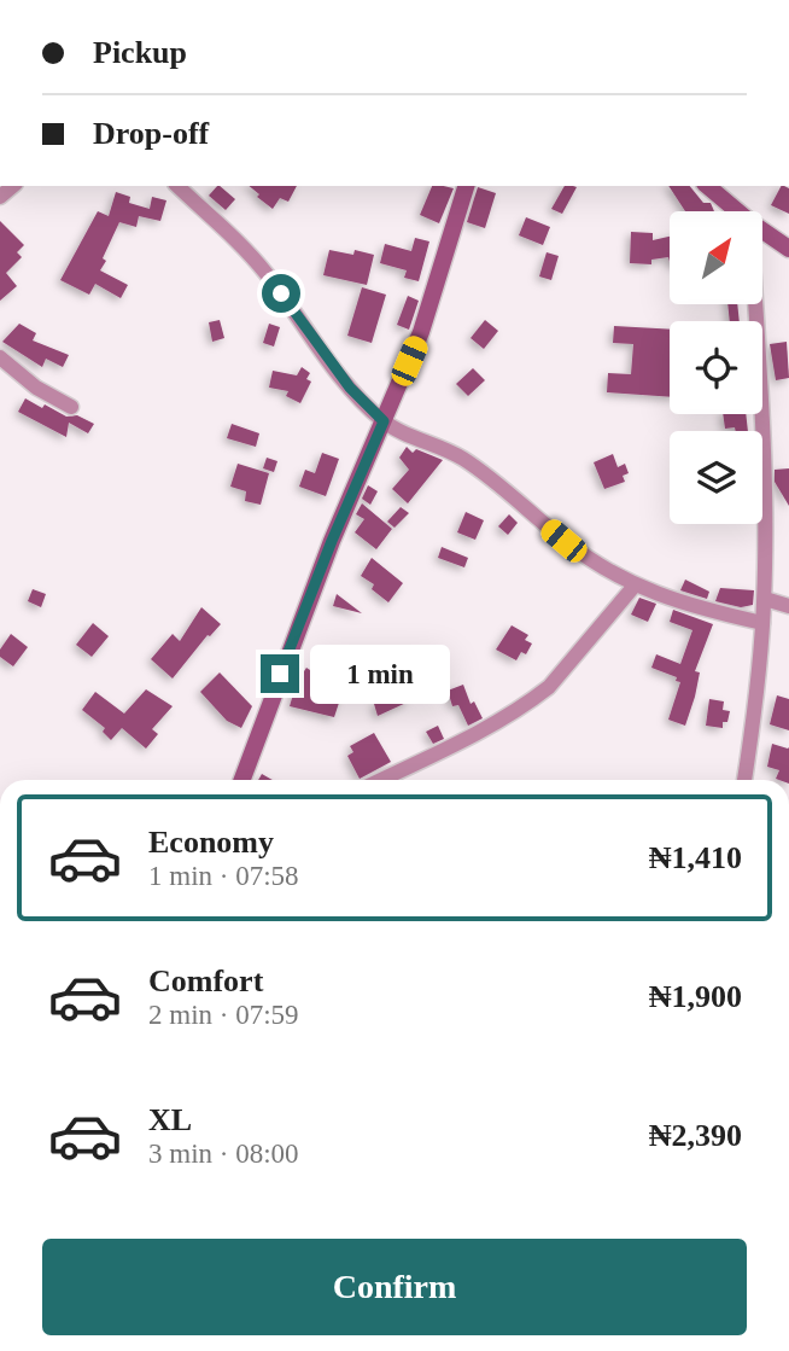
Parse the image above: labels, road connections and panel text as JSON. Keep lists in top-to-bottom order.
{
  "north": "top right",
  "page": {
    "banner": ["Pickup", "Drop-off"],
    "bubble": "1 min",
    "list": [
      {
        "name": "Economy",
        "note": "1 min · 07:58",
        "value": "₦1,410"
      },
      {
        "name": "Comfort",
        "note": "2 min · 07:59",
        "value": "₦1,900"
      },
      {
        "name": "XL",
        "note": "3 min · 08:00",
        "value": "₦2,390"
      }
    ],
    "buttons": "Confirm"
  }
}
